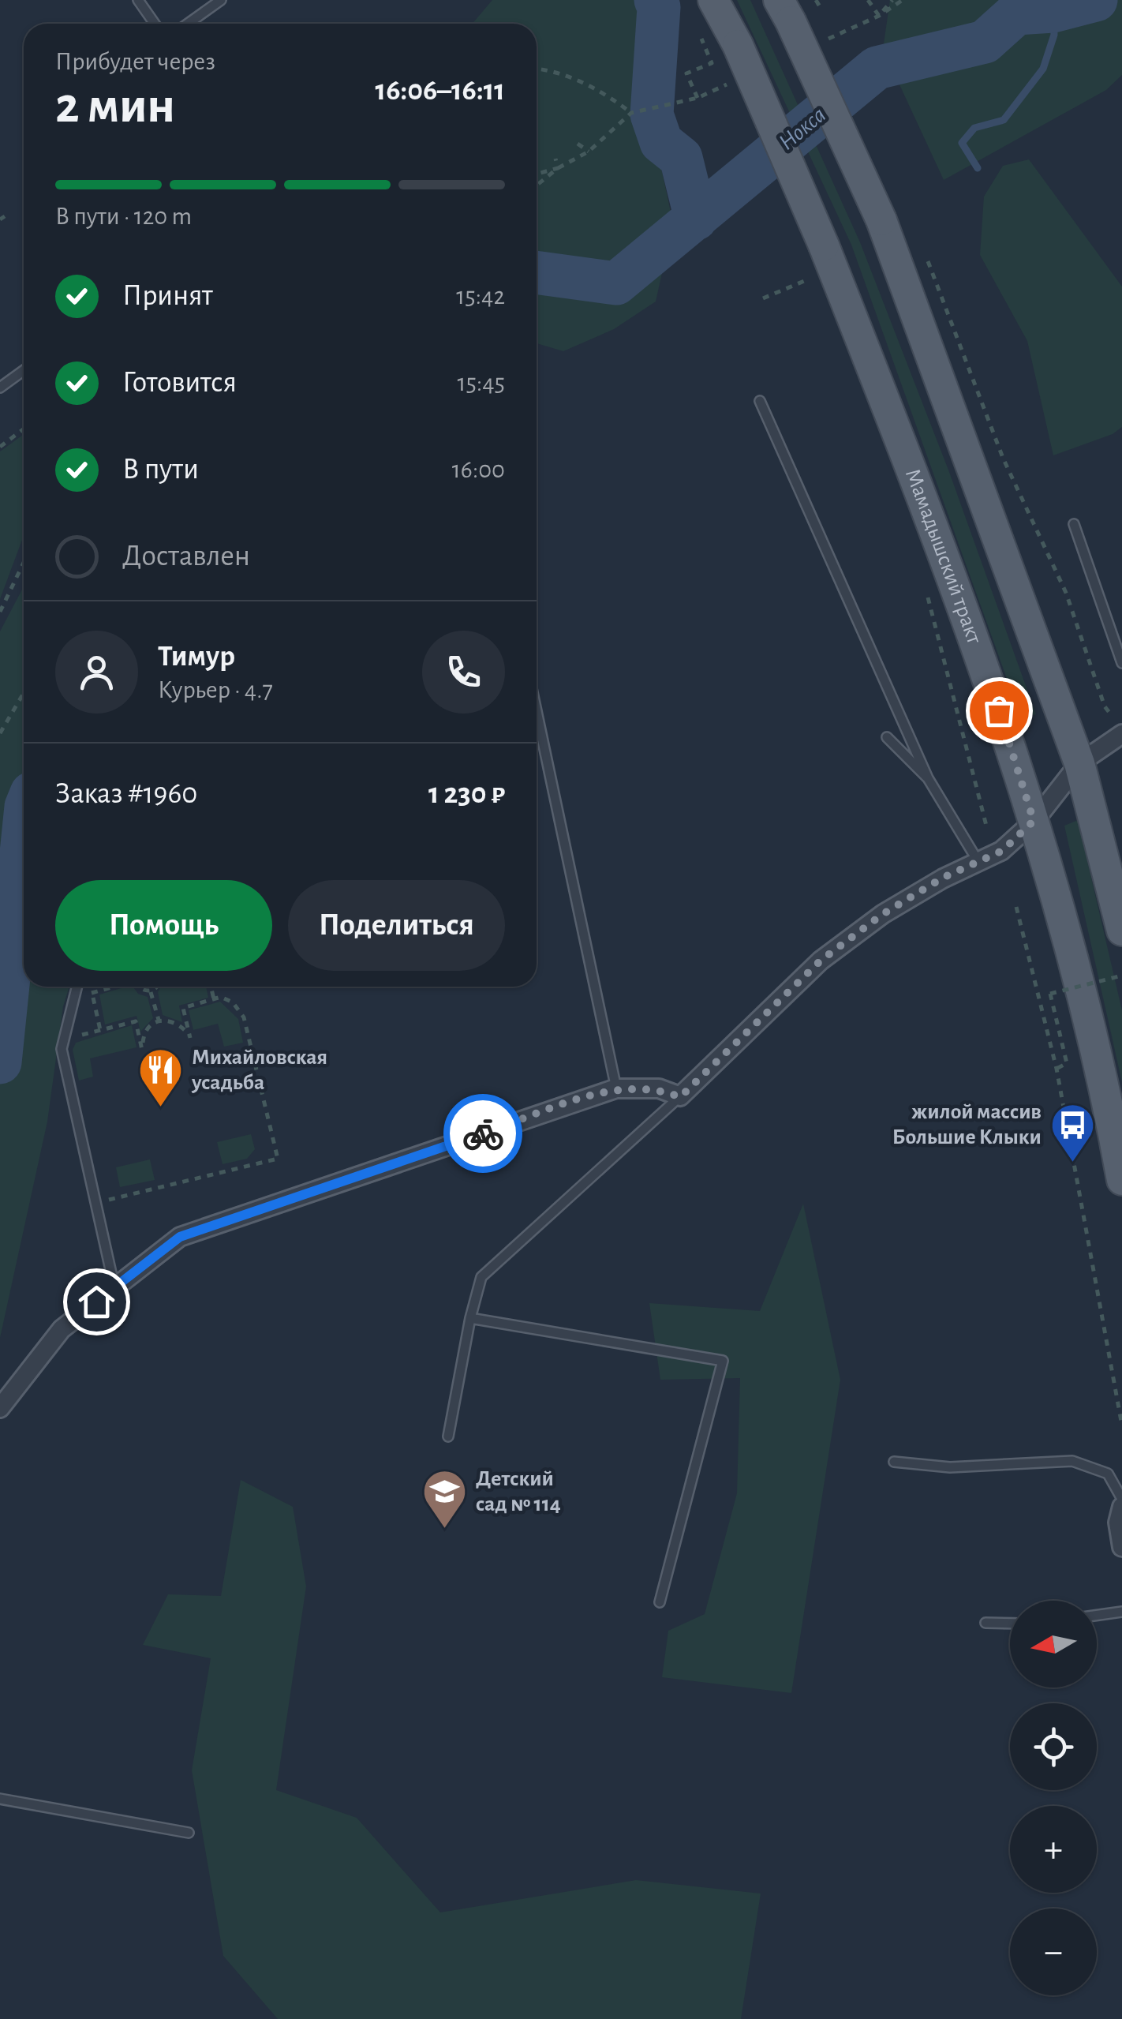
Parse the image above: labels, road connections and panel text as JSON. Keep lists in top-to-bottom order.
{
  "streets": {
    "main road": ["Мамадышский тракт"]
  },
  "water": ["Нокса"],
  "places": {
    "restaurant": ["Михайловская усадьба"],
    "bus stop": ["жилой массив Большие Клыки"],
    "school or university": ["Детский сад № 114"]
  },
  "north": "left",
  "page": {
    "heading": ["2 мин", "Прибудет через", "16:06–16:11"],
    "panel": [
      "Тимур",
      "Курьер · 4.7",
      "Заказ #1960",
      "1 230 ₽"
    ],
    "bar": "В пути · 120 m",
    "list": [
      ["Принят", "15:42"],
      ["Готовится", "15:45"],
      ["В пути", "16:00"],
      "Доставлен"
    ],
    "buttons": ["Помощь", "Поделиться"],
    "map_buttons": ["+", "−"]
  }
}
